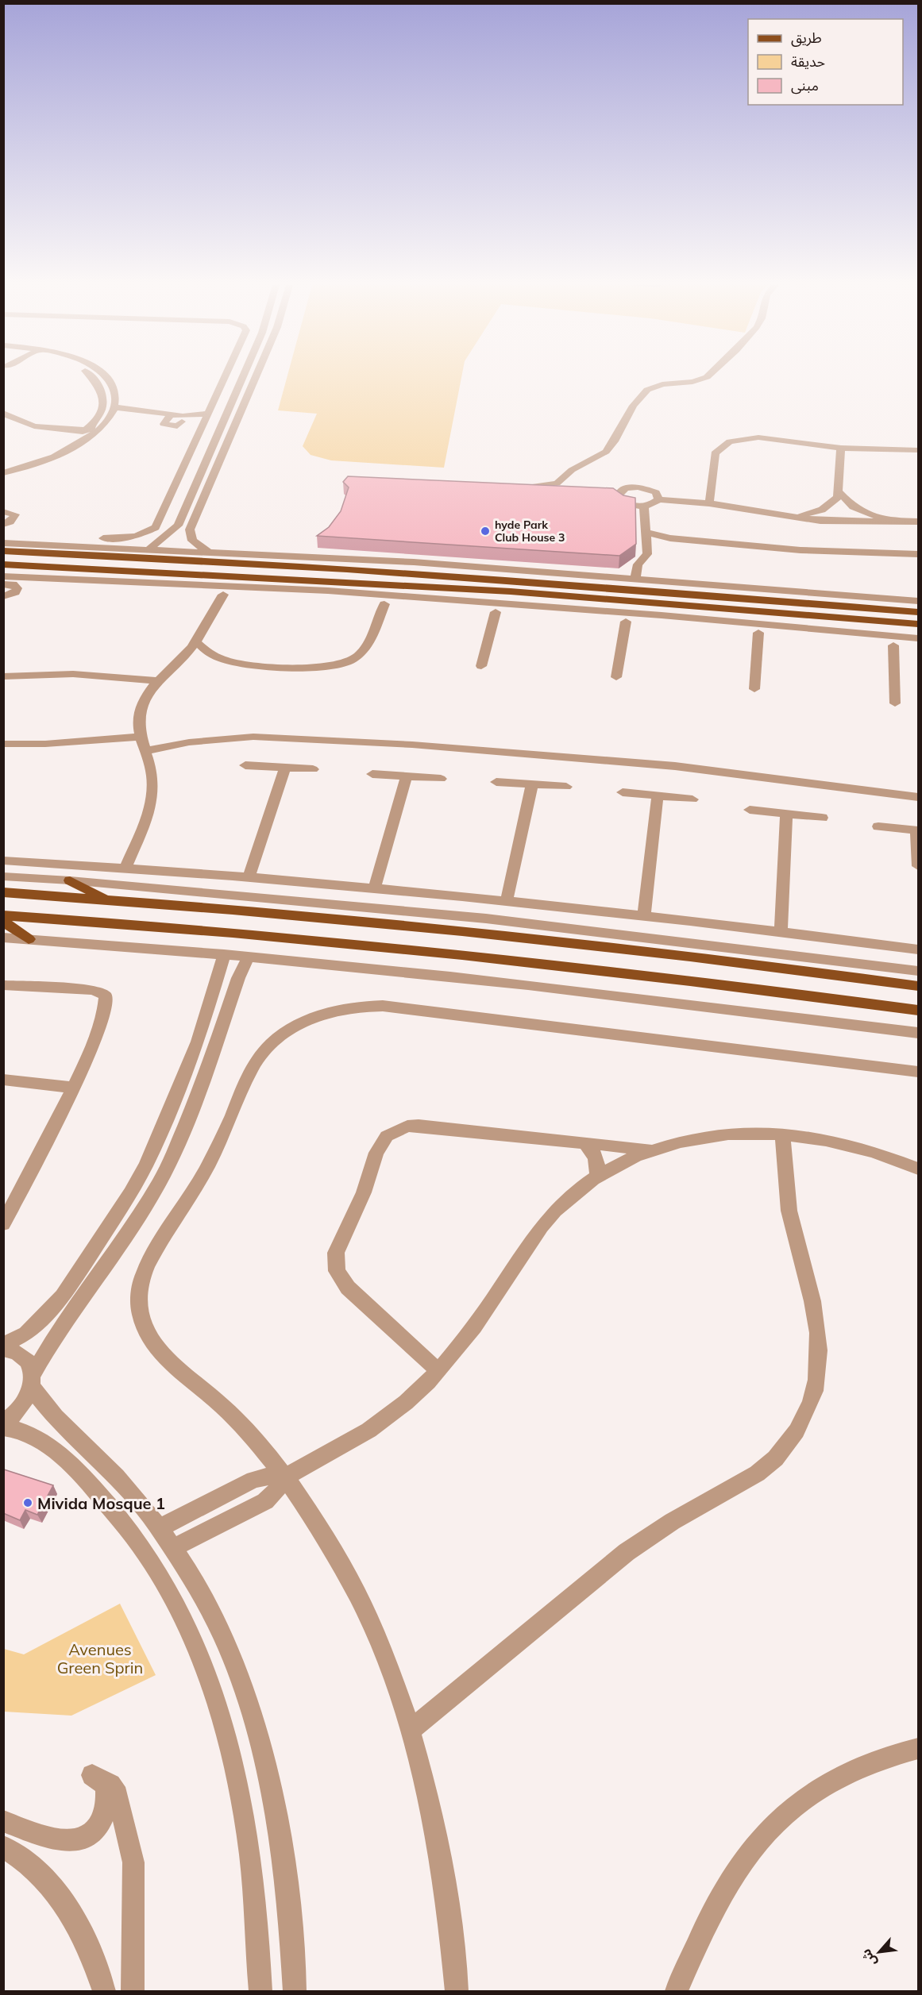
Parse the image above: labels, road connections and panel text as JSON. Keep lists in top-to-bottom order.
{
  "parks": ["Avenues Green Sprin"],
  "places": ["hyde Park Club House 3", "Mivida Mosque 1"],
  "legend": ["طريق", "حديقة", "مبنى"],
  "north": "bottom left"
}
